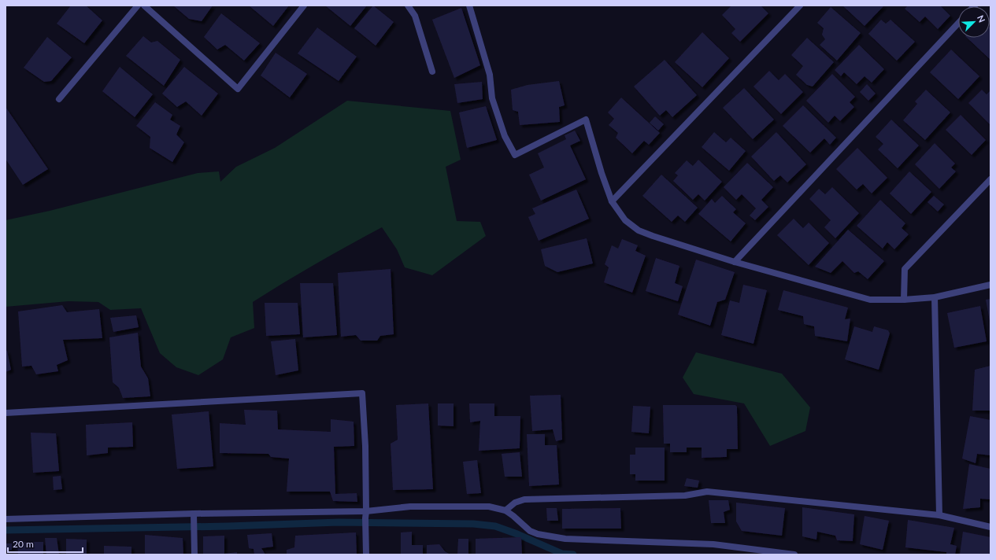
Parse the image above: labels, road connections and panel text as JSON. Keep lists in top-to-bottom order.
{
  "scale_bar": "20 m",
  "north": "top right"
}
